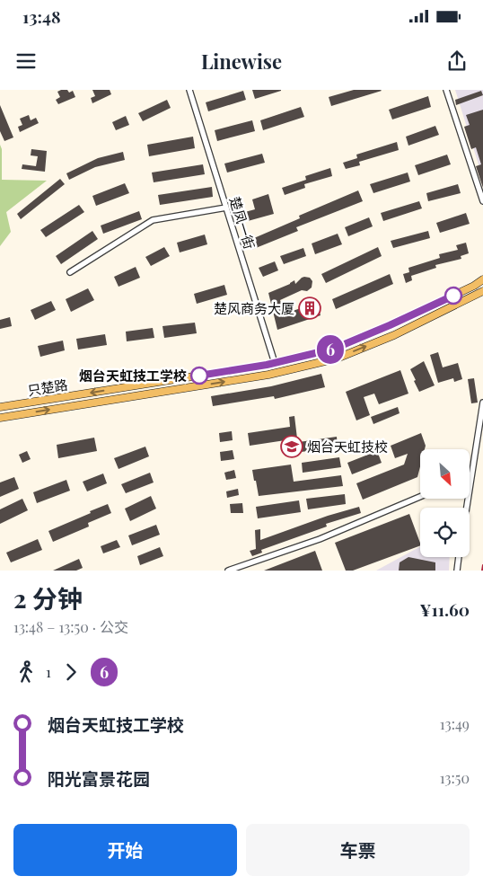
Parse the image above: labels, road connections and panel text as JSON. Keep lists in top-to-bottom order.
{
  "streets": {
    "main road": ["只楚路"],
    "street": ["楚凤一街"]
  },
  "crossings": [
    ["楚凤一街", "只楚路"]
  ],
  "places": {
    "building": ["楚风商务大厦"],
    "other": ["烟台天虹技工学校"],
    "school or university": ["烟台天虹技校"]
  },
  "lines": ["bus line 6"],
  "north": "bottom right",
  "page": {
    "status": "13:48",
    "header": "Linewise",
    "on_map": "6",
    "heading": ["2 分钟", "13:48 – 13:50 · 公交", "¥11.60"],
    "legs": ["1", "6"],
    "list": [
      {
        "name": "烟台天虹技工学校",
        "value": "13:49"
      },
      {
        "name": "阳光富景花园",
        "value": "13:50"
      }
    ],
    "buttons": ["开始", "车票"]
  }
}
